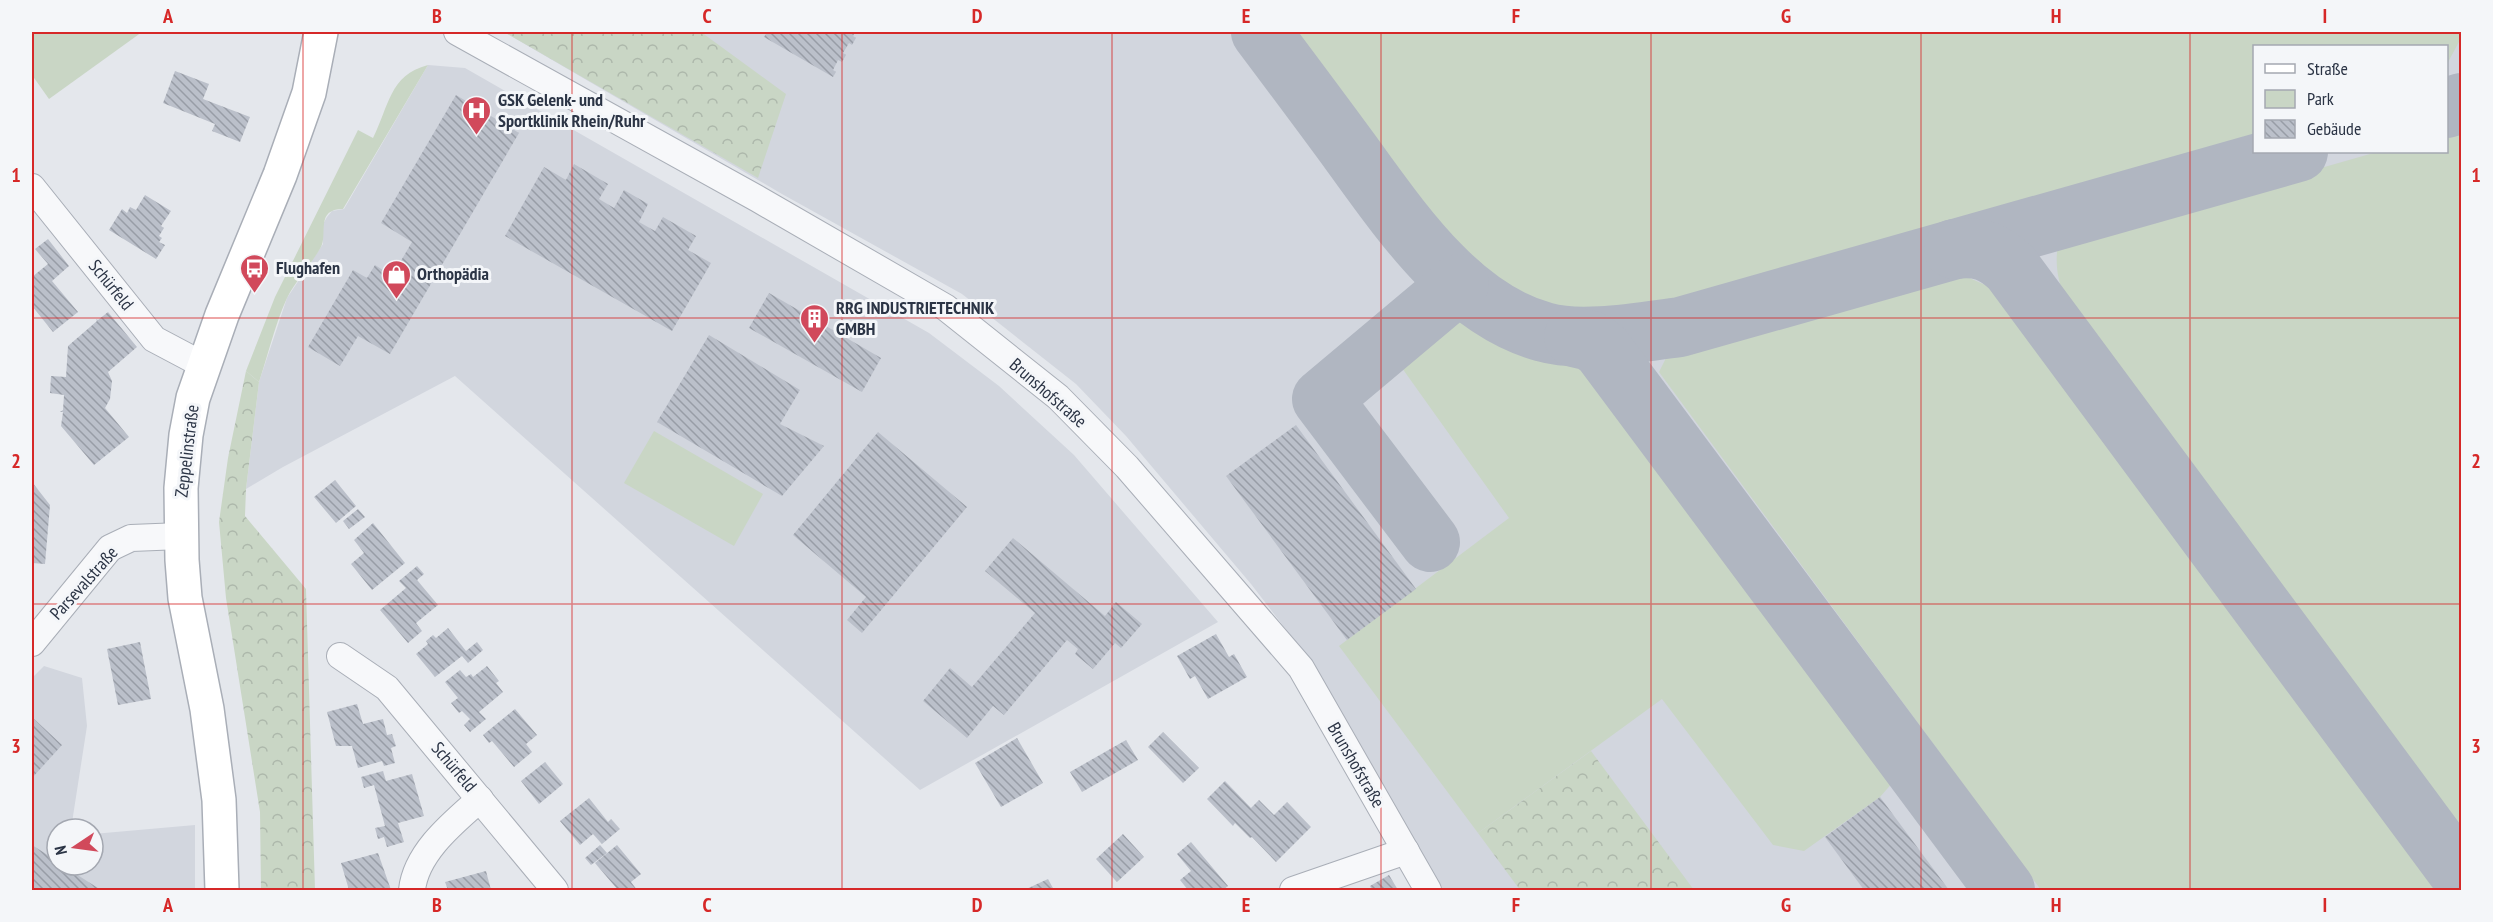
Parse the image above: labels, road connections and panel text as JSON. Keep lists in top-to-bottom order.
{
  "streets": {
    "main road": ["Zeppelinstraße"],
    "street": ["Schürfeld", "Brunshofstraße", "Parsevalstraße"]
  },
  "crossings": [
    ["Schürfeld", "Zeppelinstraße"],
    ["Zeppelinstraße", "Parsevalstraße"]
  ],
  "places": {
    "hospital": ["GSK Gelenk- und Sportklinik Rhein/Ruhr"],
    "bus stop": ["Flughafen"],
    "shop": ["Orthopädia"],
    "building": ["RRG INDUSTRIETECHNIK GMBH"]
  },
  "legend": ["Straße", "Park", "Gebäude"],
  "north": "left",
  "grid": {
    "columns": [
      "A",
      "B",
      "C",
      "D",
      "E",
      "F",
      "G",
      "H",
      "I"
    ],
    "rows": ["1", "2", "3"]
  }
}
